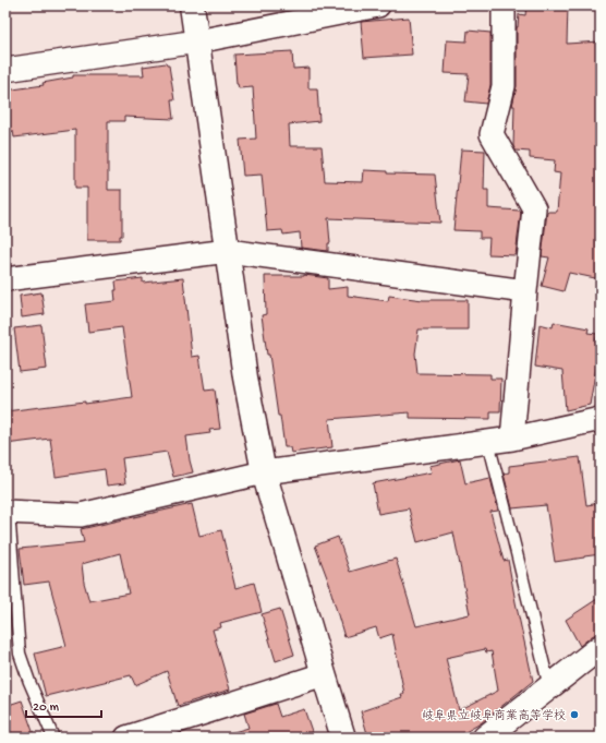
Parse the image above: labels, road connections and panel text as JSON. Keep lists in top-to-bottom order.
{
  "places": ["岐阜県立岐阜商業高等学校"],
  "scale_bar": "20 m"
}
